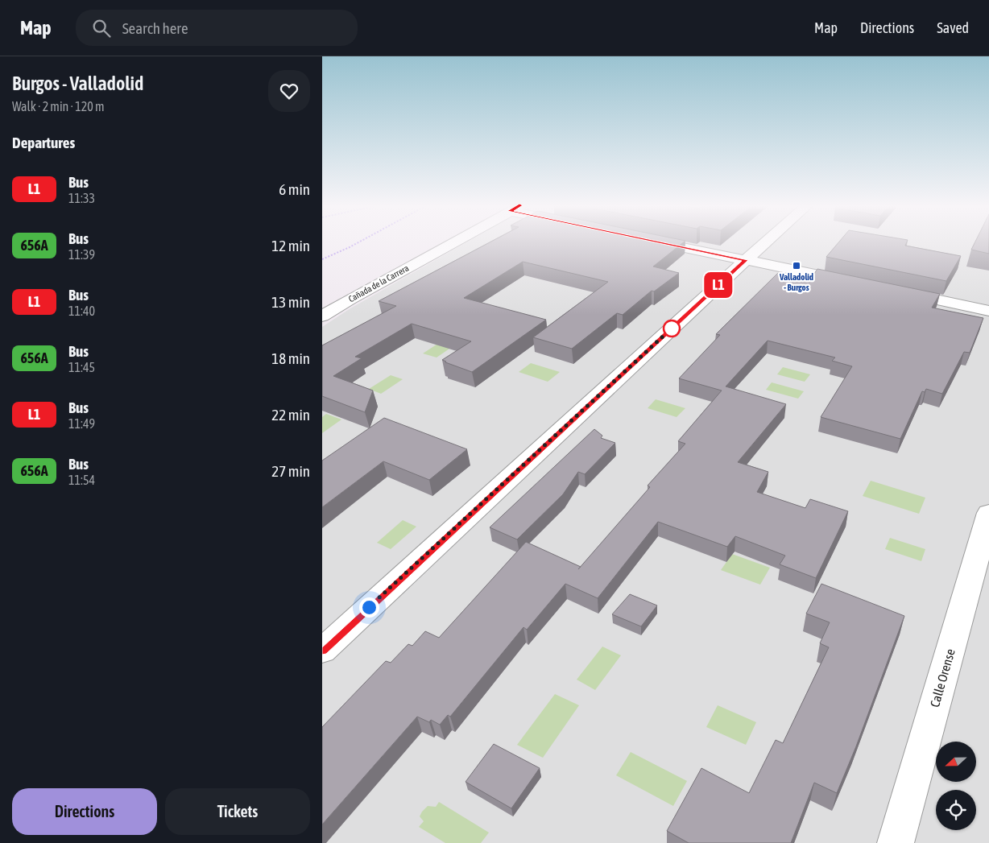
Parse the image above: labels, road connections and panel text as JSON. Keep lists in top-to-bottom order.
{
  "streets": {
    "street": ["Cañada de la Carrera", "Calle Orense"]
  },
  "places": {
    "transit": ["Valladolid - Burgos"]
  },
  "lines": ["bus line L1"],
  "north": "left",
  "page": {
    "header": "Map",
    "search": "Search here",
    "nav": ["Map", "Directions", "Saved"],
    "heading": [
      ["Burgos - Valladolid", "Walk · 2 min · 120 m"],
      "Departures"
    ],
    "on_map": "L1",
    "list": [
      {
        "mark": "L1",
        "name": "Bus",
        "note": "11:33",
        "value": "6 min"
      },
      {
        "mark": "656A",
        "name": "Bus",
        "note": "11:39",
        "value": "12 min"
      },
      {
        "mark": "L1",
        "name": "Bus",
        "note": "11:40",
        "value": "13 min"
      },
      {
        "mark": "656A",
        "name": "Bus",
        "note": "11:45",
        "value": "18 min"
      },
      {
        "mark": "L1",
        "name": "Bus",
        "note": "11:49",
        "value": "22 min"
      },
      {
        "mark": "656A",
        "name": "Bus",
        "note": "11:54",
        "value": "27 min"
      }
    ],
    "buttons": ["Directions", "Tickets"]
  }
}
